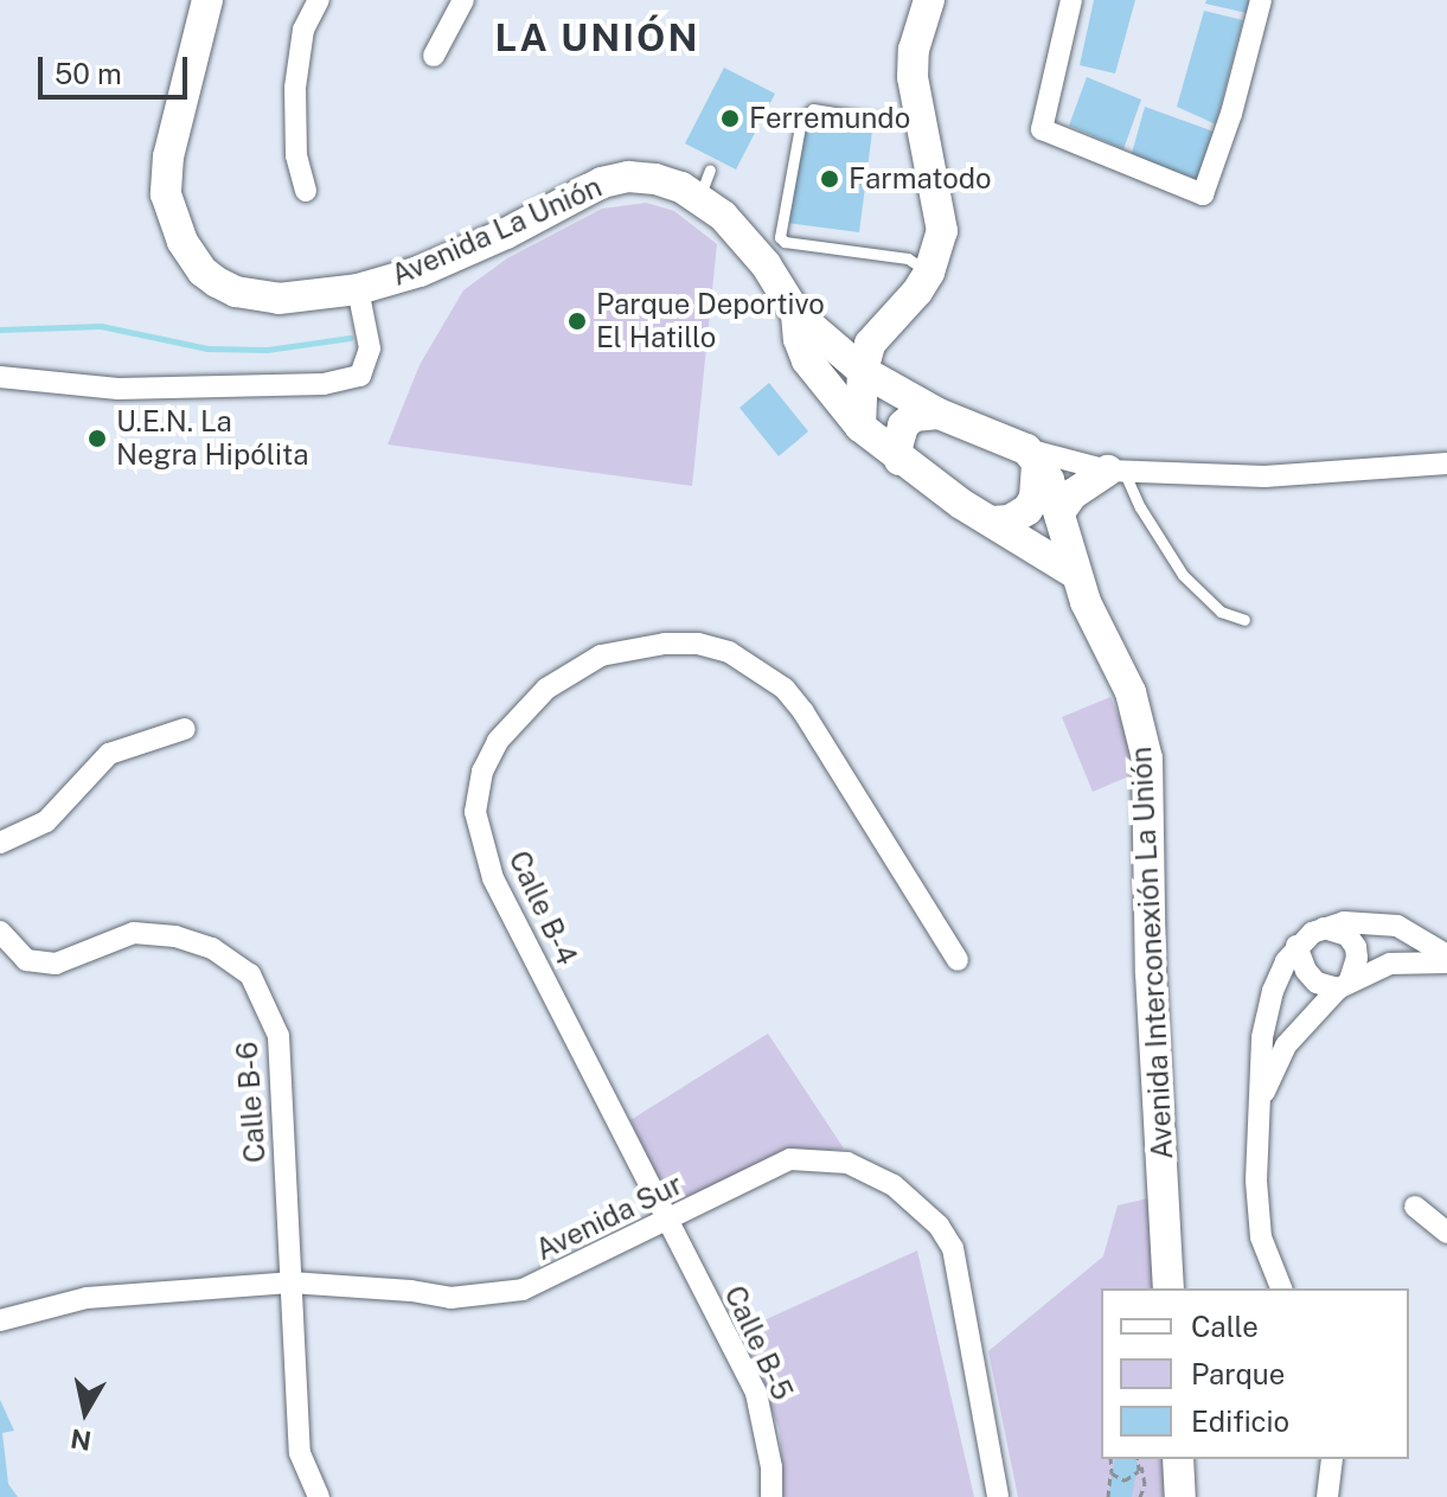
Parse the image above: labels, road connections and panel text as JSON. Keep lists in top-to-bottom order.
{
  "streets": {
    "street": [
      "Avenida La Unión",
      "Calle B-4",
      "Avenida Interconexión La Unión",
      "Calle B-6",
      "Avenida Sur",
      "Calle B-5"
    ]
  },
  "crossings": [
    ["Avenida La Unión", "Avenida Interconexión La Unión"],
    ["Calle B-4", "Avenida Sur"],
    ["Calle B-4", "Calle B-5"],
    ["Calle B-6", "Avenida Sur"],
    ["Avenida Sur", "Calle B-5"]
  ],
  "districts": ["LA UNIÓN"],
  "places": [
    "Ferremundo",
    "Farmatodo",
    "Parque Deportivo El Hatillo",
    "U.E.N. La Negra Hipólita"
  ],
  "legend": ["Calle", "Parque", "Edificio"],
  "scale_bar": "50 m",
  "north": "bottom"
}
